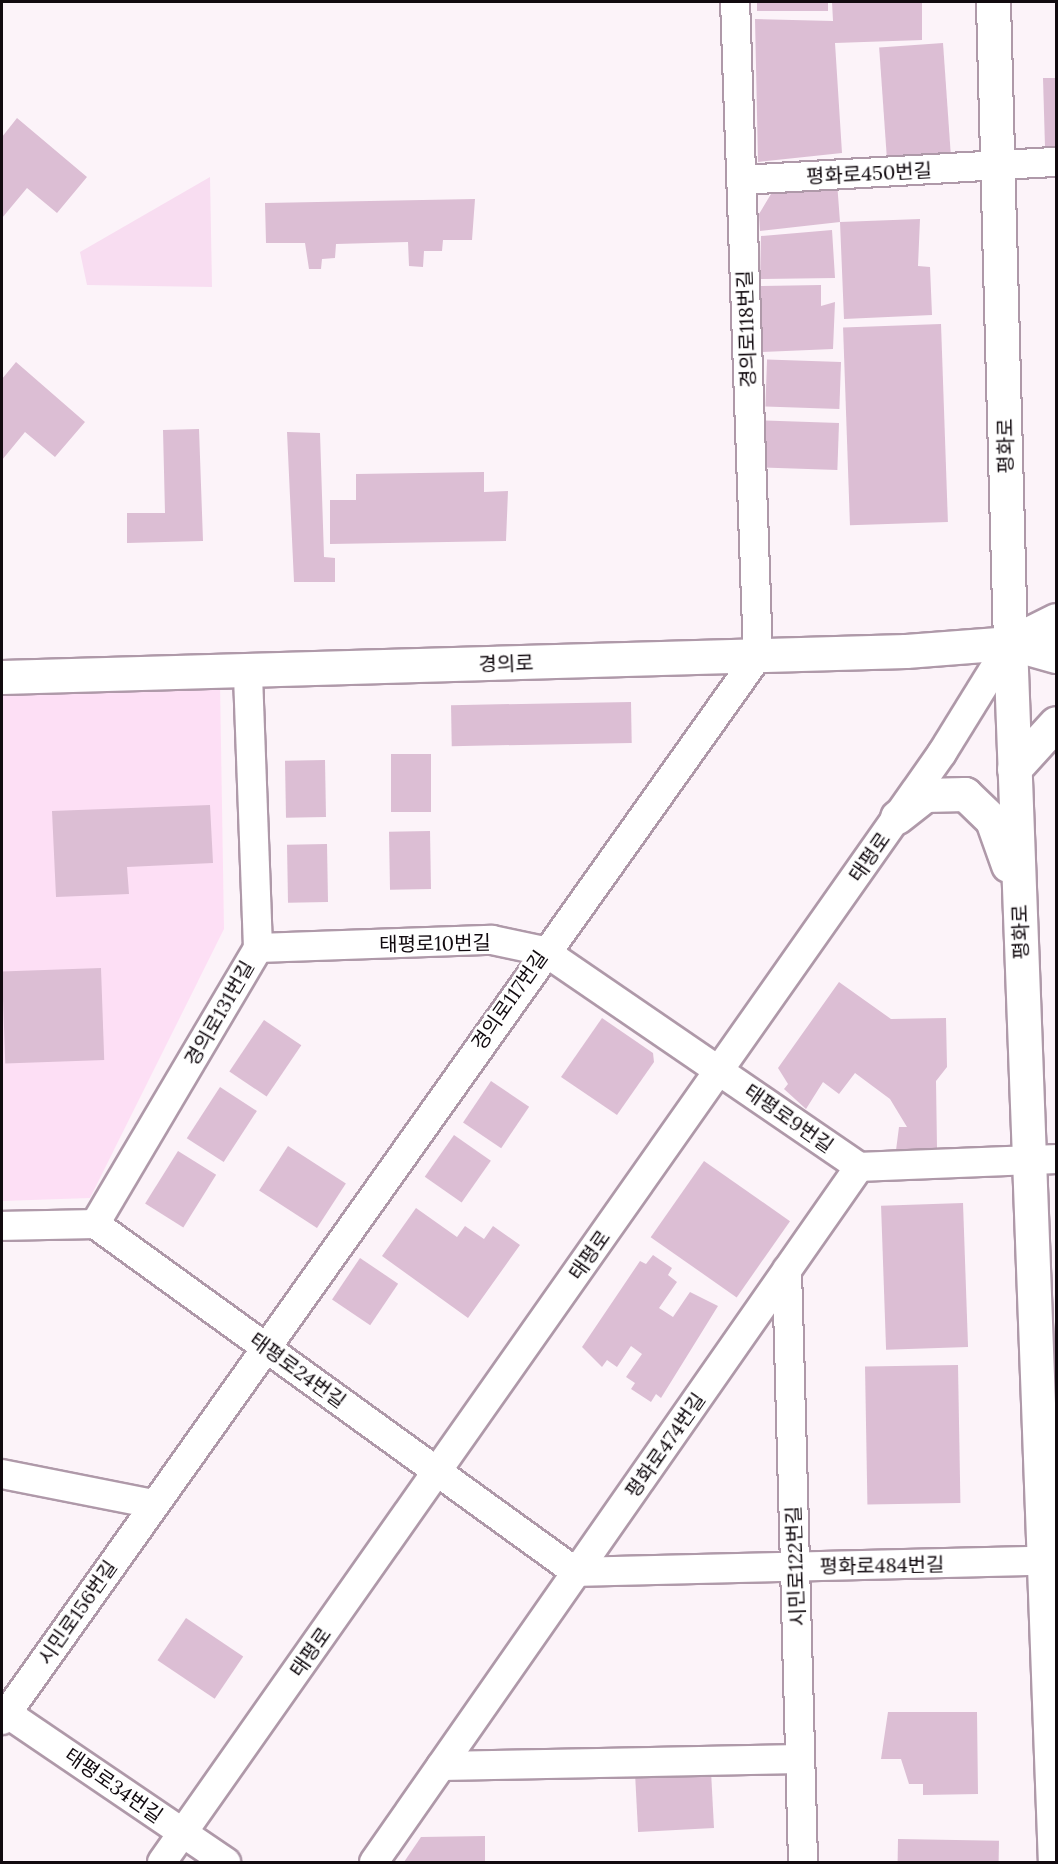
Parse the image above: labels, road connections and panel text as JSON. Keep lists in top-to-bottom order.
{
  "streets": {
    "main road": ["평화로", "경의로"],
    "street": [
      "평화로450번길",
      "경의로118번길",
      "태평로",
      "태평로10번길",
      "경의로117번길",
      "경의로131번길",
      "태평로9번길",
      "태평로24번길",
      "평화로474번길",
      "평화로484번길",
      "시민로122번길",
      "시민로156번길",
      "태평로34번길"
    ]
  },
  "crossings": [
    ["평화로450번길", "경의로118번길"],
    ["평화로450번길", "평화로"],
    ["경의로118번길", "경의로"],
    ["경의로118번길", "경의로117번길"],
    ["평화로", "경의로"],
    ["평화로", "태평로"],
    ["평화로", "평화로484번길"],
    ["경의로", "태평로"],
    ["경의로", "경의로117번길"],
    ["경의로", "경의로131번길"],
    ["태평로", "태평로10번길"],
    ["태평로", "태평로9번길"],
    ["태평로", "태평로24번길"],
    ["태평로", "태평로34번길"],
    ["태평로10번길", "경의로117번길"],
    ["태평로10번길", "경의로131번길"],
    ["태평로10번길", "태평로9번길"],
    ["경의로117번길", "태평로24번길"],
    ["경의로117번길", "시민로156번길"],
    ["경의로131번길", "태평로24번길"],
    ["태평로9번길", "평화로474번길"],
    ["태평로24번길", "평화로474번길"],
    ["태평로24번길", "평화로484번길"],
    ["태평로24번길", "시민로156번길"],
    ["평화로474번길", "평화로484번길"],
    ["평화로474번길", "시민로122번길"],
    ["평화로484번길", "시민로122번길"],
    ["시민로156번길", "태평로34번길"]
  ]
}
